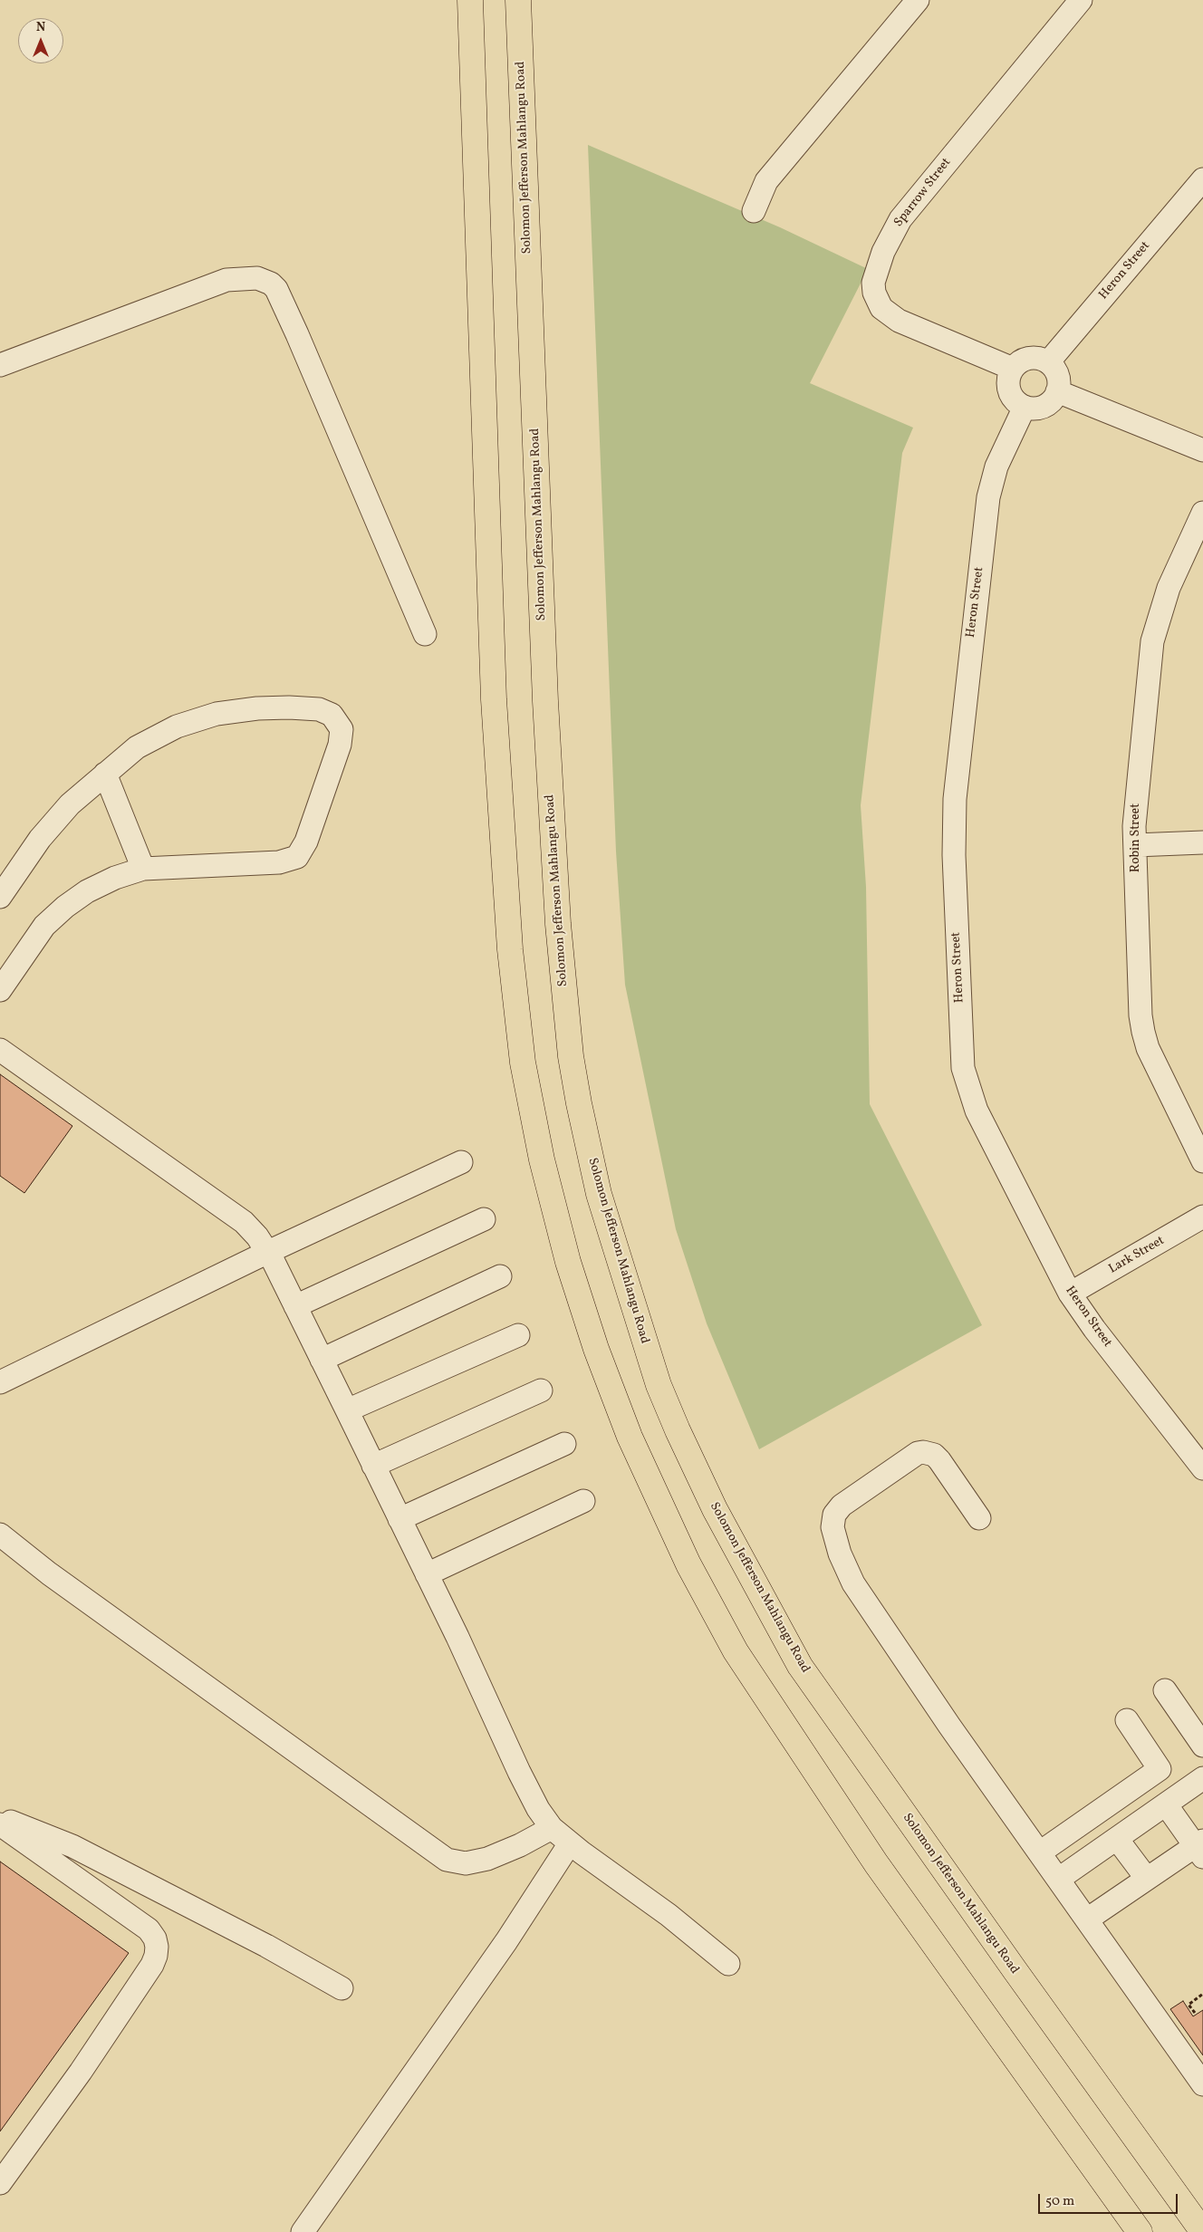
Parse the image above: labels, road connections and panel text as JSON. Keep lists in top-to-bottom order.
{
  "streets": {
    "main road": ["Solomon Jefferson Mahlangu Road"],
    "street": [
      "Sparrow Street",
      "Heron Street",
      "Robin Street",
      "Lark Street"
    ]
  },
  "crossings": [
    ["Sparrow Street", "Heron Street"],
    ["Heron Street", "Lark Street"]
  ],
  "scale_bar": "50 m",
  "north": "top"
}
